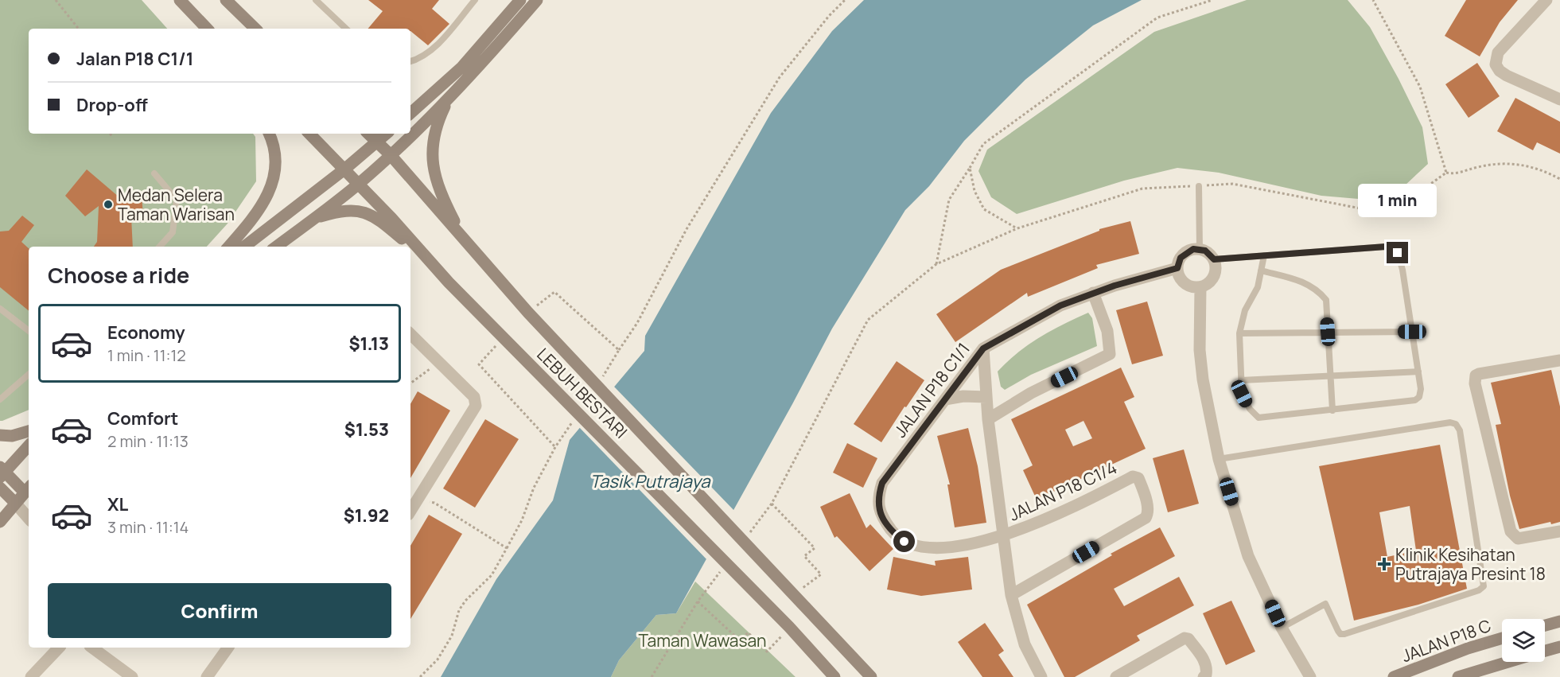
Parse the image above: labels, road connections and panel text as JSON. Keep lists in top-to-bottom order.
{
  "streets": {
    "main road": ["LEBUH BESTARI", "JALAN P18 C"],
    "street": ["JALAN P18 C1/1", "JALAN P18 C1/4"]
  },
  "crossings": [
    ["JALAN P18 C1/1", "JALAN P18 C1/4"]
  ],
  "water": ["Tasik Putrajaya"],
  "parks": ["Taman Wawasan"],
  "places": {
    "other": ["Medan Selera Taman Warisan"],
    "health": ["Klinik Kesihatan Putrajaya Presint 18"]
  },
  "page": {
    "banner": ["Jalan P18 C1/1", "Drop-off"],
    "bubble": "1 min",
    "heading": "Choose a ride",
    "list": [
      {
        "name": "Economy",
        "note": "1 min · 11:12",
        "value": "$1.13"
      },
      {
        "name": "Comfort",
        "note": "2 min · 11:13",
        "value": "$1.53"
      },
      {
        "name": "XL",
        "note": "3 min · 11:14",
        "value": "$1.92"
      }
    ],
    "buttons": "Confirm"
  }
}
